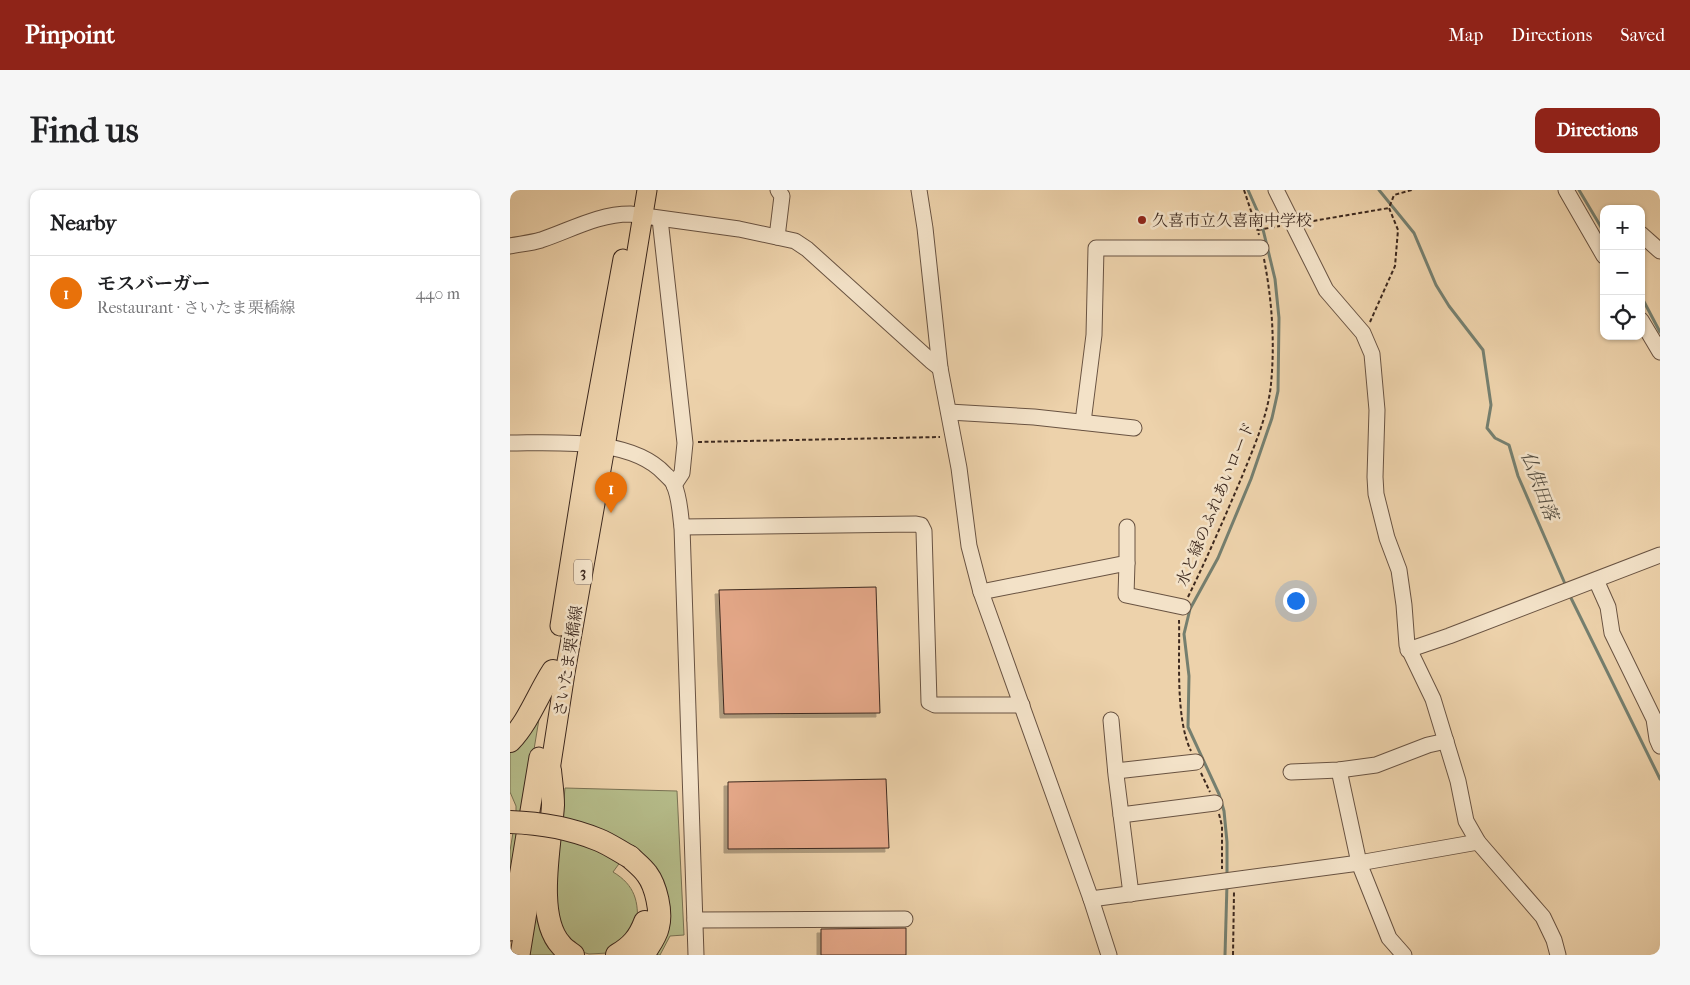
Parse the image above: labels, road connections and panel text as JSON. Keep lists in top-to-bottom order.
{
  "streets": {
    "main road": ["3", "さいたま栗橋線"],
    "path": ["水と緑のふれあいロード"]
  },
  "water": ["仏供田落"],
  "places": ["久喜市立久喜南中学校"],
  "page": {
    "header": "Pinpoint",
    "nav": ["Map", "Directions", "Saved"],
    "buttons": "Directions",
    "title": "Find us",
    "heading": "Nearby",
    "map_buttons": ["+", "−"],
    "list": [
      {
        "mark": "1",
        "name": "モスバーガー",
        "note": "Restaurant · さいたま栗橋線",
        "value": "440 m"
      }
    ],
    "pins": "1"
  }
}
